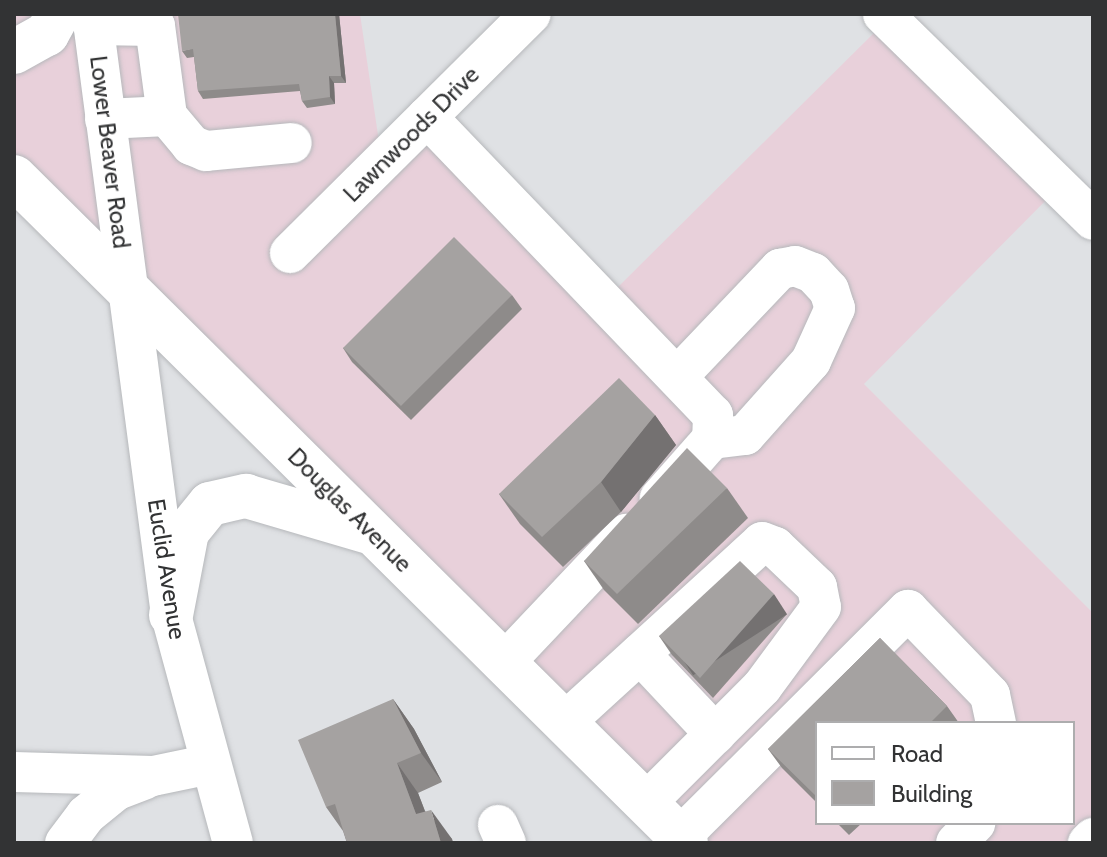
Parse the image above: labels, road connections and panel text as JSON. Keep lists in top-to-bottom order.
{
  "streets": {
    "main road": ["Douglas Avenue"],
    "street": ["Lawnwoods Drive", "Lower Beaver Road", "Euclid Avenue"]
  },
  "crossings": [
    ["Lower Beaver Road", "Douglas Avenue"],
    ["Lower Beaver Road", "Euclid Avenue"],
    ["Douglas Avenue", "Euclid Avenue"]
  ],
  "legend": ["Road", "Building"]
}
